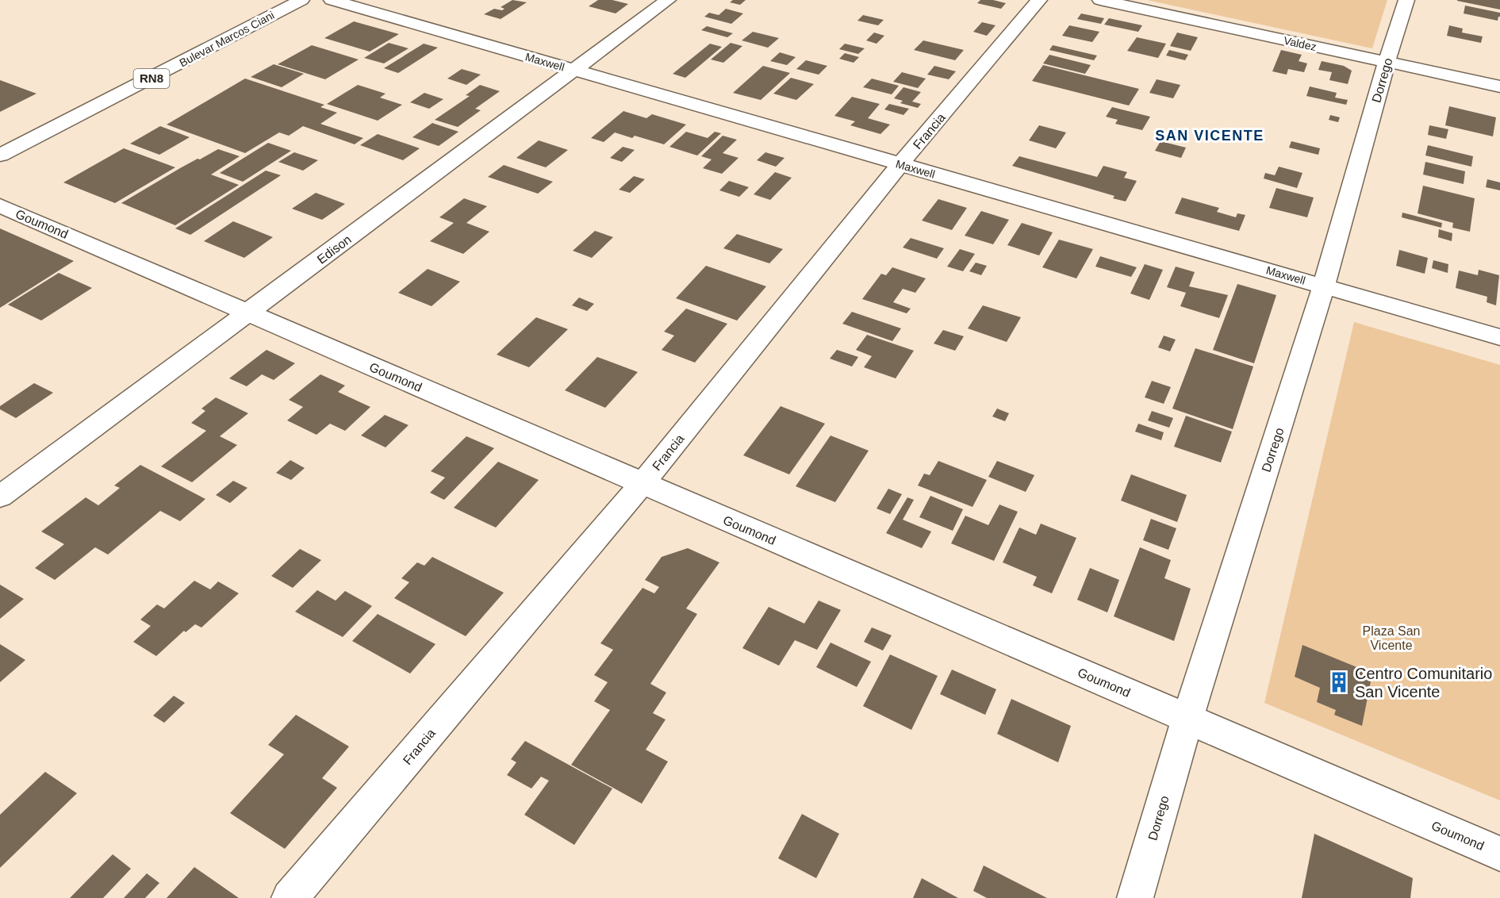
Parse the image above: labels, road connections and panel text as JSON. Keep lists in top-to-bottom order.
{
  "streets": {
    "main road": [
      "Bulevar Marcos Ciani",
      "Valdez",
      "Maxwell",
      "RN8",
      "Dorrego",
      "Francia",
      "Goumond",
      "Edison"
    ]
  },
  "crossings": [
    ["Valdez", "Dorrego"],
    ["Maxwell", "Dorrego"],
    ["Maxwell", "Francia"],
    ["Maxwell", "Edison"],
    ["Dorrego", "Goumond"],
    ["Francia", "Goumond"],
    ["Goumond", "Edison"]
  ],
  "districts": ["SAN VICENTE"],
  "parks": ["Plaza San Vicente"],
  "places": {
    "building": ["Centro Comunitario San Vicente"]
  }
}
